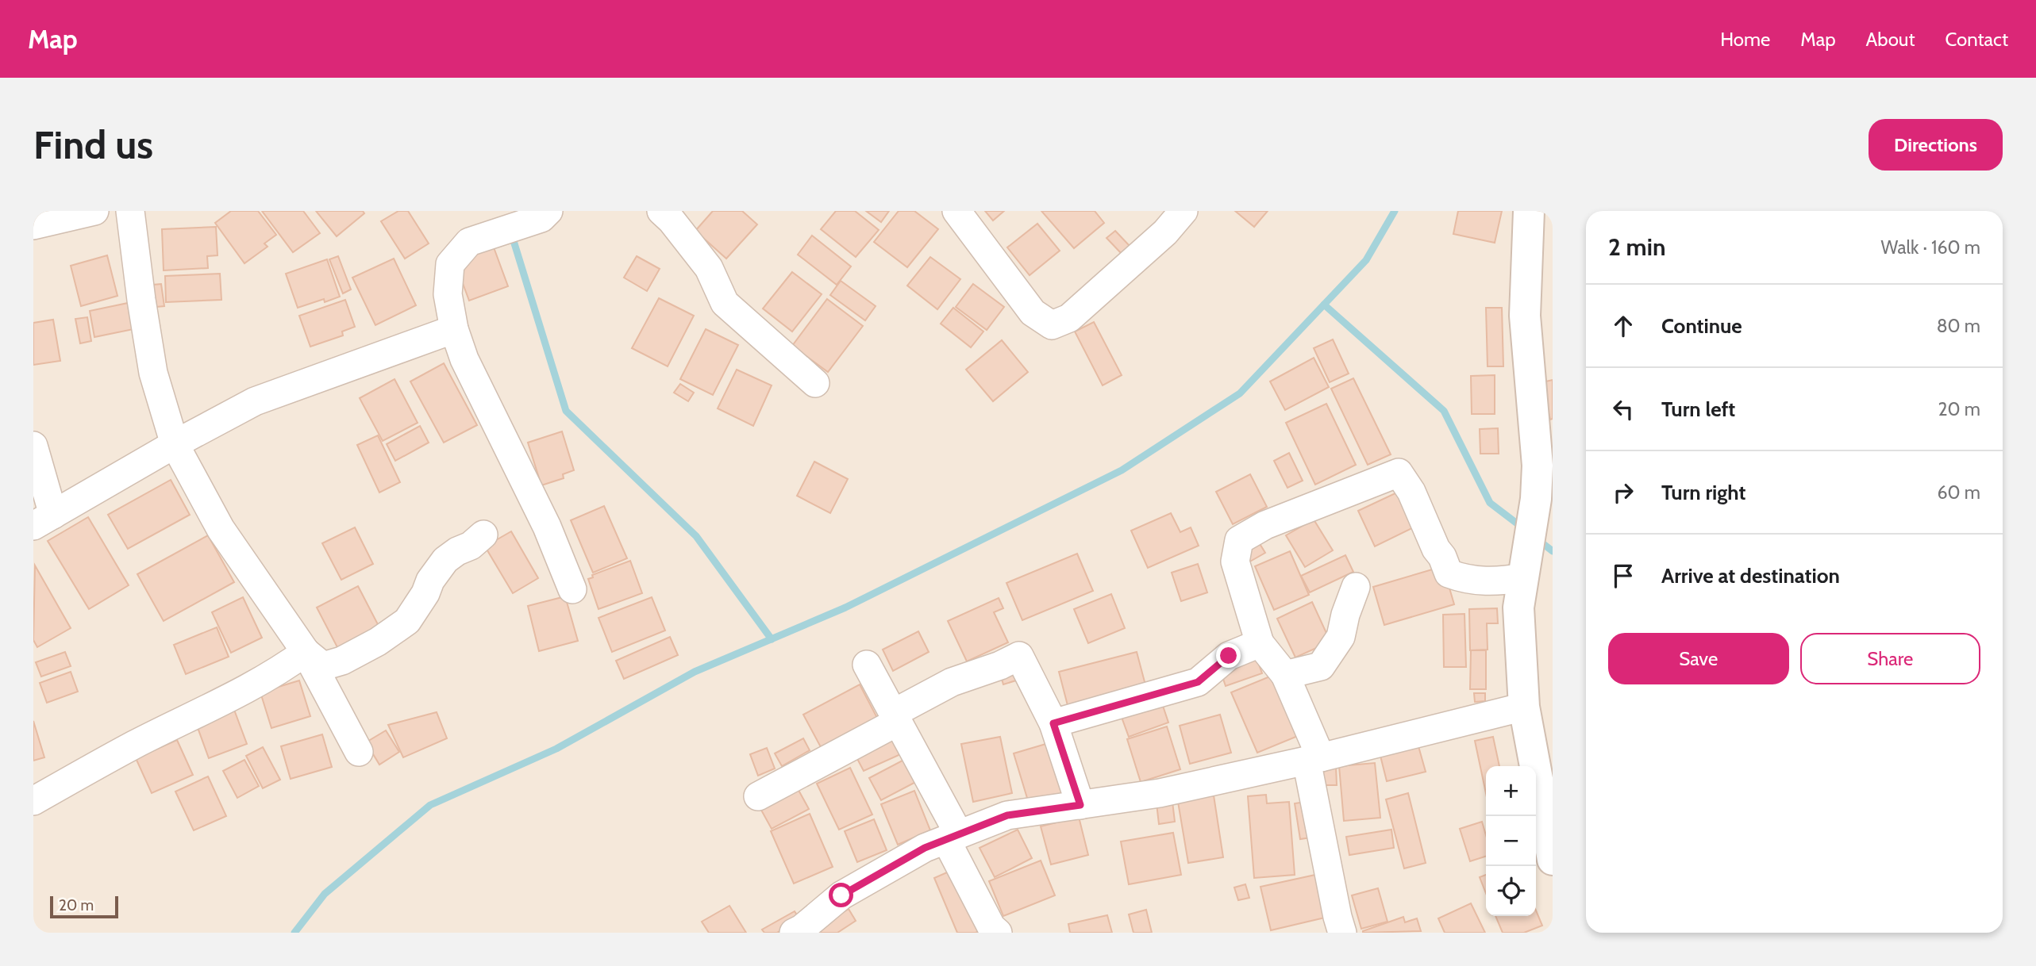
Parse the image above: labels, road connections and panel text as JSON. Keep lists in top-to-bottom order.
{
  "scale_bar": "20 m",
  "page": {
    "header": "Map",
    "nav": [
      "Home",
      "Map",
      "About",
      "Contact"
    ],
    "buttons": [
      "Directions",
      ["Save", "Share"]
    ],
    "title": "Find us",
    "heading": ["2 min", "Walk · 160 m"],
    "list": [
      ["Continue", "80 m"],
      ["Turn left", "20 m"],
      ["Turn right", "60 m"],
      "Arrive at destination"
    ],
    "map_buttons": ["+", "−"],
    "scale": "20 m"
  }
}
